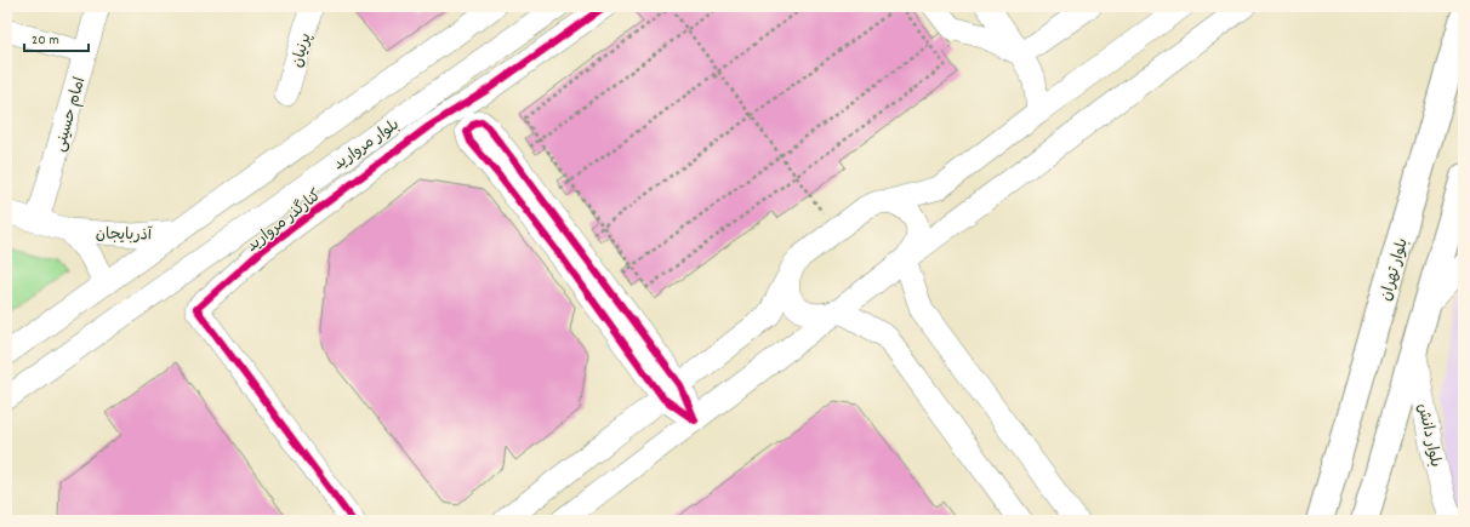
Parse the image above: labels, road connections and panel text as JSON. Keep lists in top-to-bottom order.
{
  "streets": {
    "main road": ["بلوار تهران"],
    "street": [
      "پرنیان",
      "امام حسینی",
      "بلوار مروارید",
      "کنارگذر مروارید",
      "آذربایجان",
      "بلوار دانش"
    ]
  },
  "crossings": [
    ["امام حسینی", "آذربایجان"]
  ],
  "scale_bar": "20 m"
}
